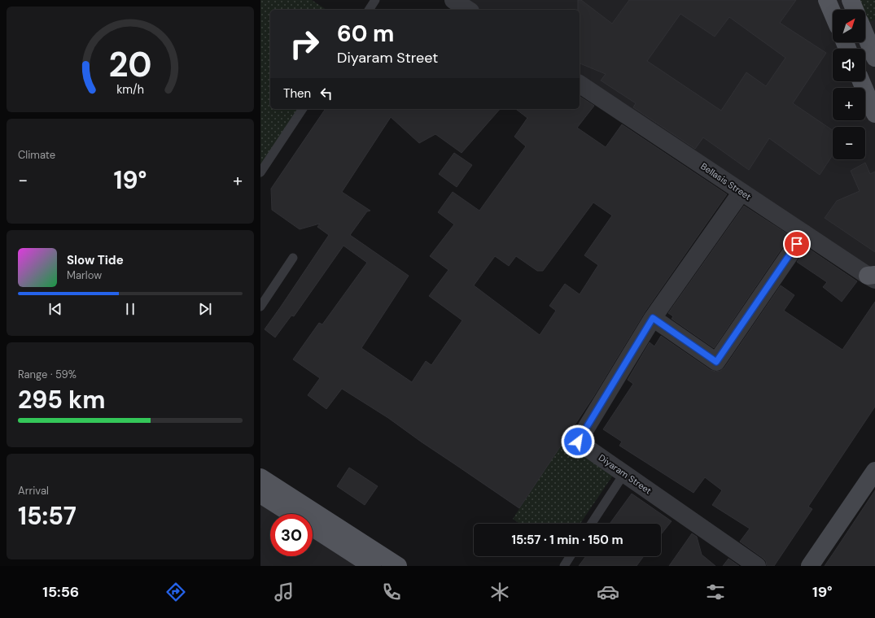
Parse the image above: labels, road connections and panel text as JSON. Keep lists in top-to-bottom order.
{
  "streets": {
    "street": ["Bellasis Street", "Diyaram Street"]
  },
  "north": "top right",
  "page": {
    "map_buttons": ["+", "−"],
    "turn": ["60 m", "Diyaram Street"],
    "then": "Then",
    "tile": [
      "Climate",
      ["Range · 59%", "295 km"],
      ["Arrival", "15:57"]
    ],
    "heat": ["−", "19°", "+"],
    "song": ["Slow Tide", "Marlow"],
    "limit": "30",
    "trip": "15:57 · 1 min · 150 m",
    "tabs": ["15:56", "19°"],
    "gauge": ["20", "km/h"]
  }
}
